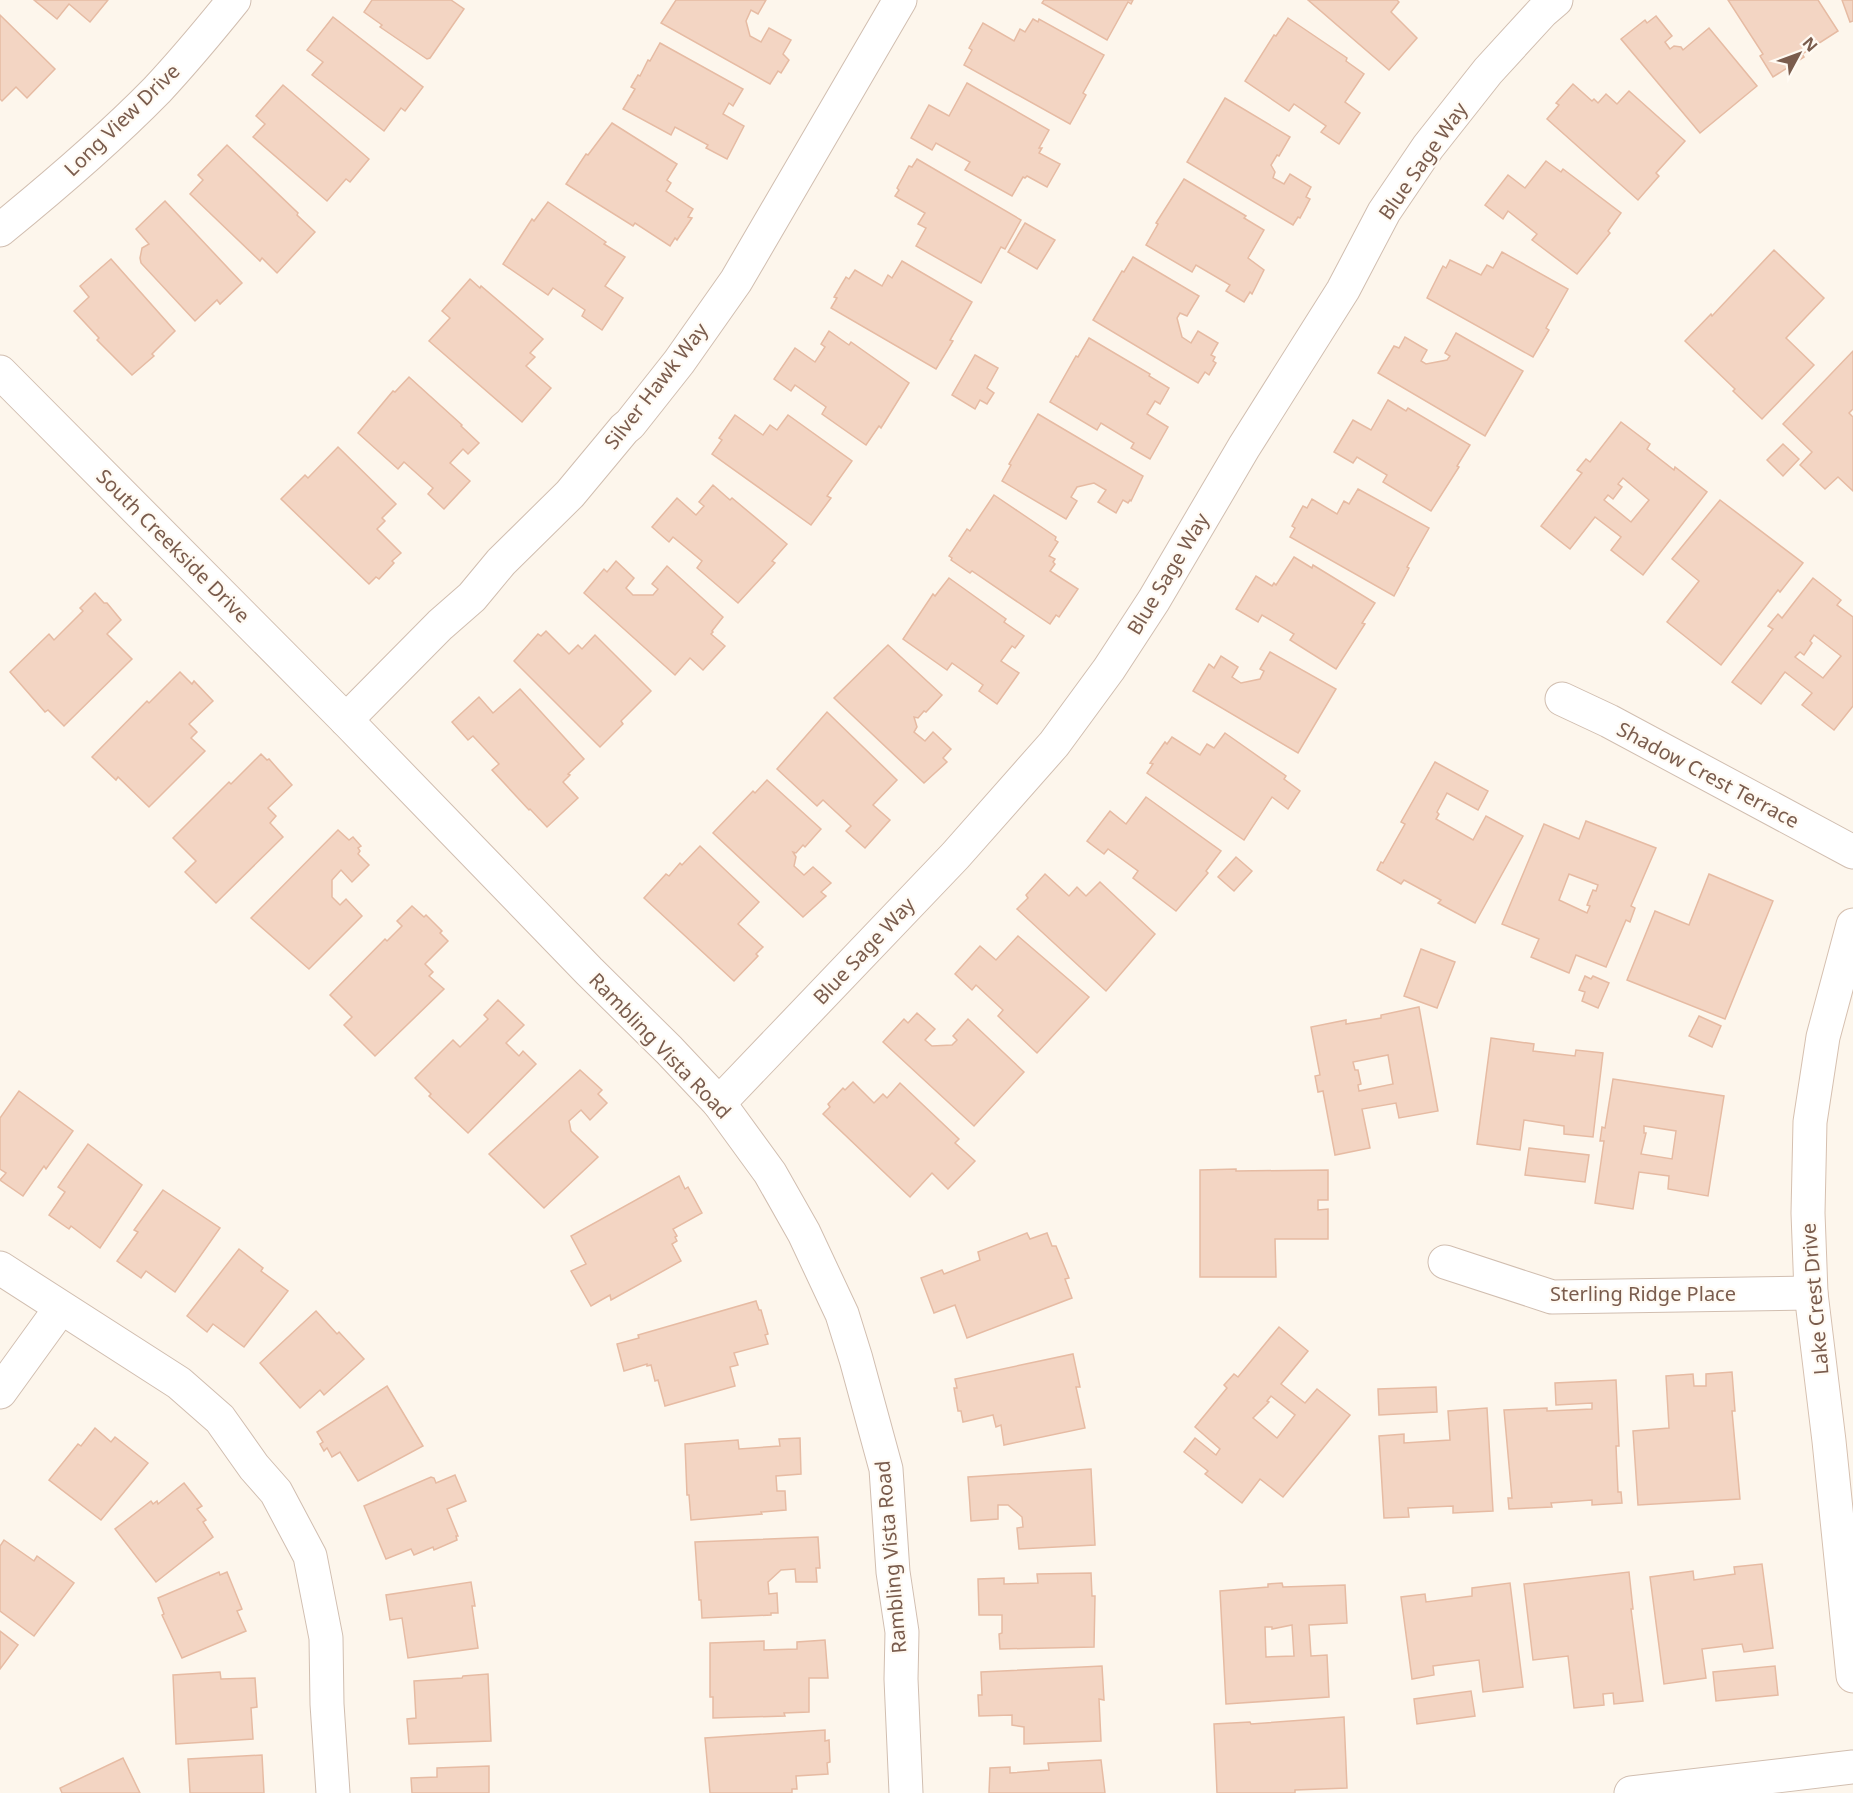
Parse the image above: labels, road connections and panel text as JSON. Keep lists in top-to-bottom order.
{
  "streets": {
    "street": [
      "Long View Drive",
      "Blue Sage Way",
      "Silver Hawk Way",
      "South Creekside Drive",
      "Shadow Crest Terrace",
      "Rambling Vista Road",
      "Sterling Ridge Place",
      "Lake Crest Drive"
    ]
  },
  "crossings": [
    ["Blue Sage Way", "Rambling Vista Road"],
    ["Silver Hawk Way", "South Creekside Drive"],
    ["Silver Hawk Way", "Rambling Vista Road"],
    ["South Creekside Drive", "Rambling Vista Road"],
    ["Sterling Ridge Place", "Lake Crest Drive"]
  ],
  "north": "top right"
}
